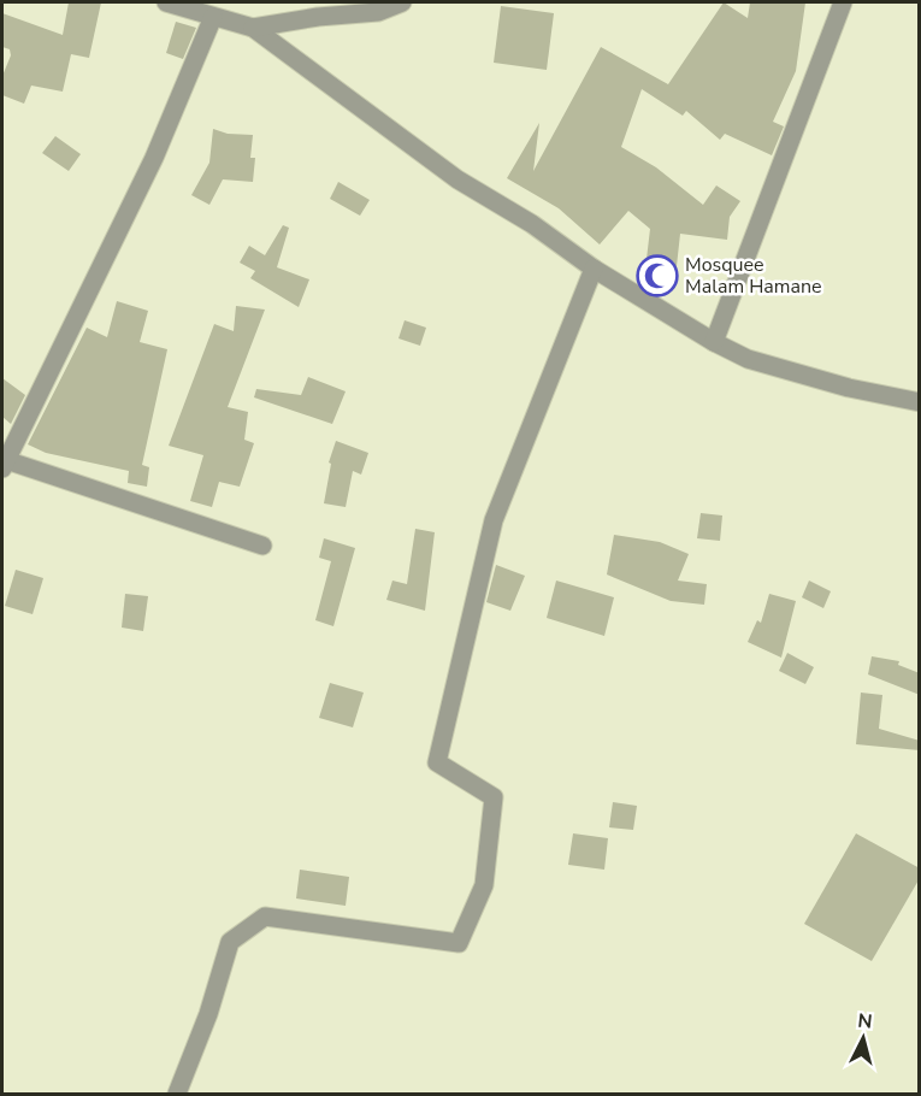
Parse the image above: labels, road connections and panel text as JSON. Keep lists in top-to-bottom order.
{
  "places": {
    "mosque": ["Mosquee Malam Hamane"]
  },
  "north": "top"
}
